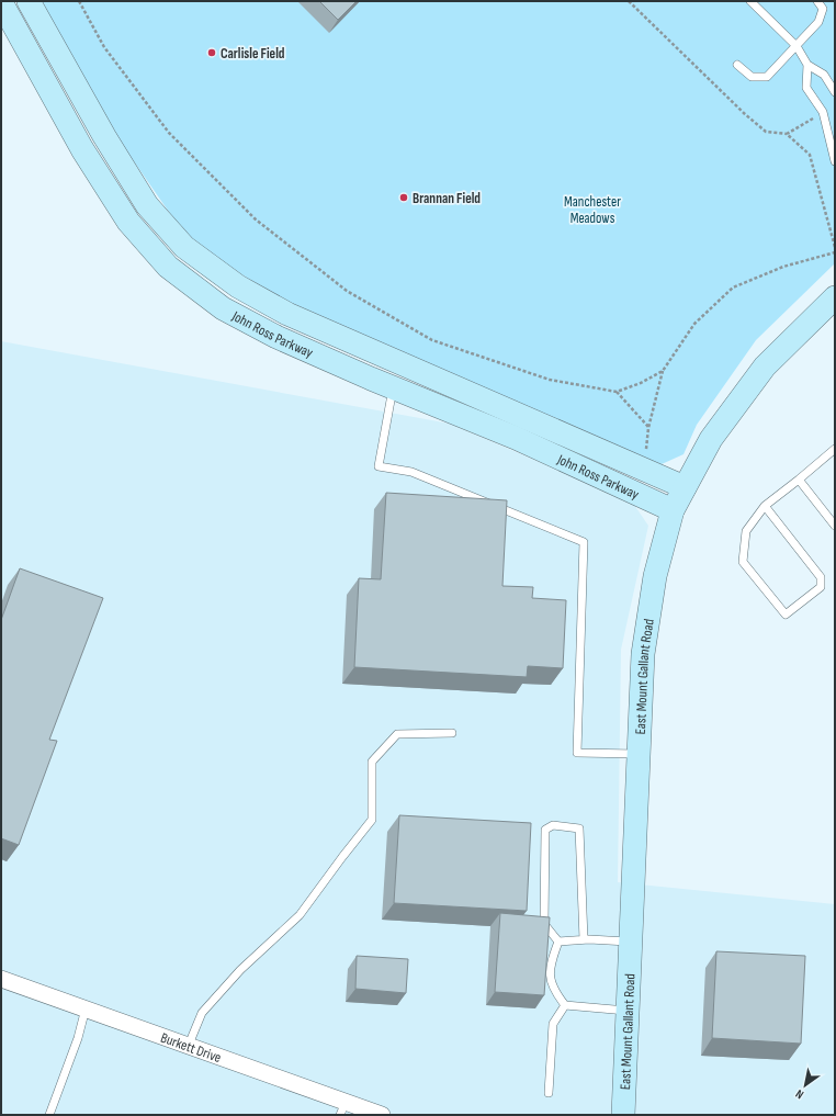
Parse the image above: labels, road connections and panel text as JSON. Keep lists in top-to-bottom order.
{
  "streets": {
    "street": ["John Ross Parkway", "East Mount Gallant Road", "Burkett Drive"]
  },
  "crossings": [
    ["John Ross Parkway", "East Mount Gallant Road"]
  ],
  "parks": ["Manchester Meadows"],
  "places": ["Carlisle Field", "Brannan Field"],
  "north": "bottom left"
}
